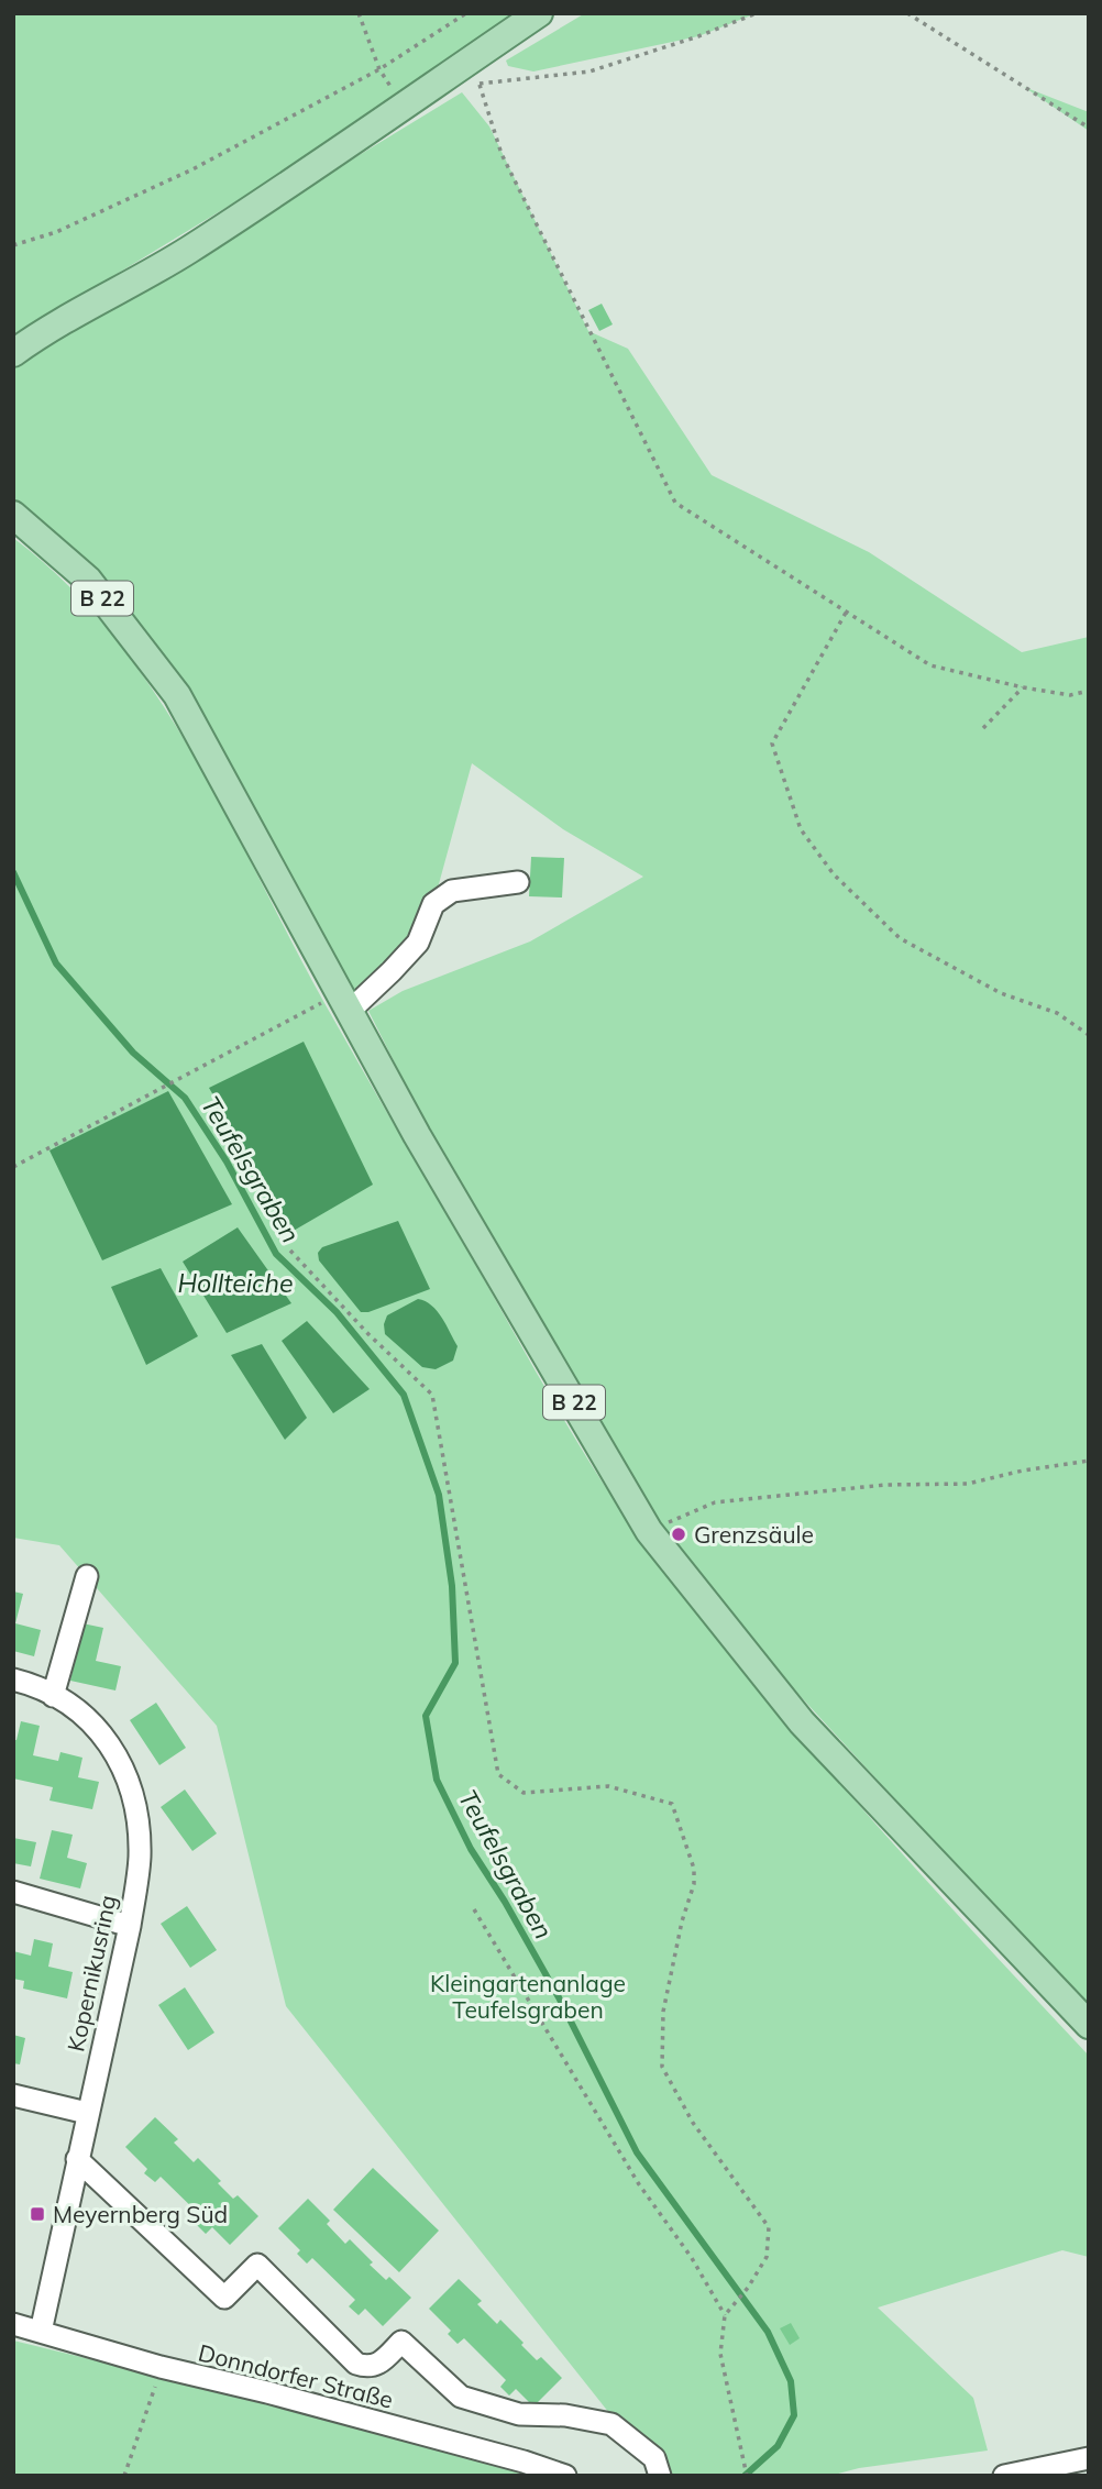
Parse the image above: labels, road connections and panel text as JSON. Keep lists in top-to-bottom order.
{
  "streets": {
    "main road": ["B 22"],
    "street": ["Kopernikusring", "Donndorfer Straße"]
  },
  "crossings": [
    ["Kopernikusring", "Donndorfer Straße"]
  ],
  "water": ["Teufelsgraben", "Hollteiche"],
  "parks": ["Kleingartenanlage Teufelsgraben"],
  "places": {
    "other": ["Grenzsäule"],
    "transit": ["Meyernberg Süd"]
  }
}
